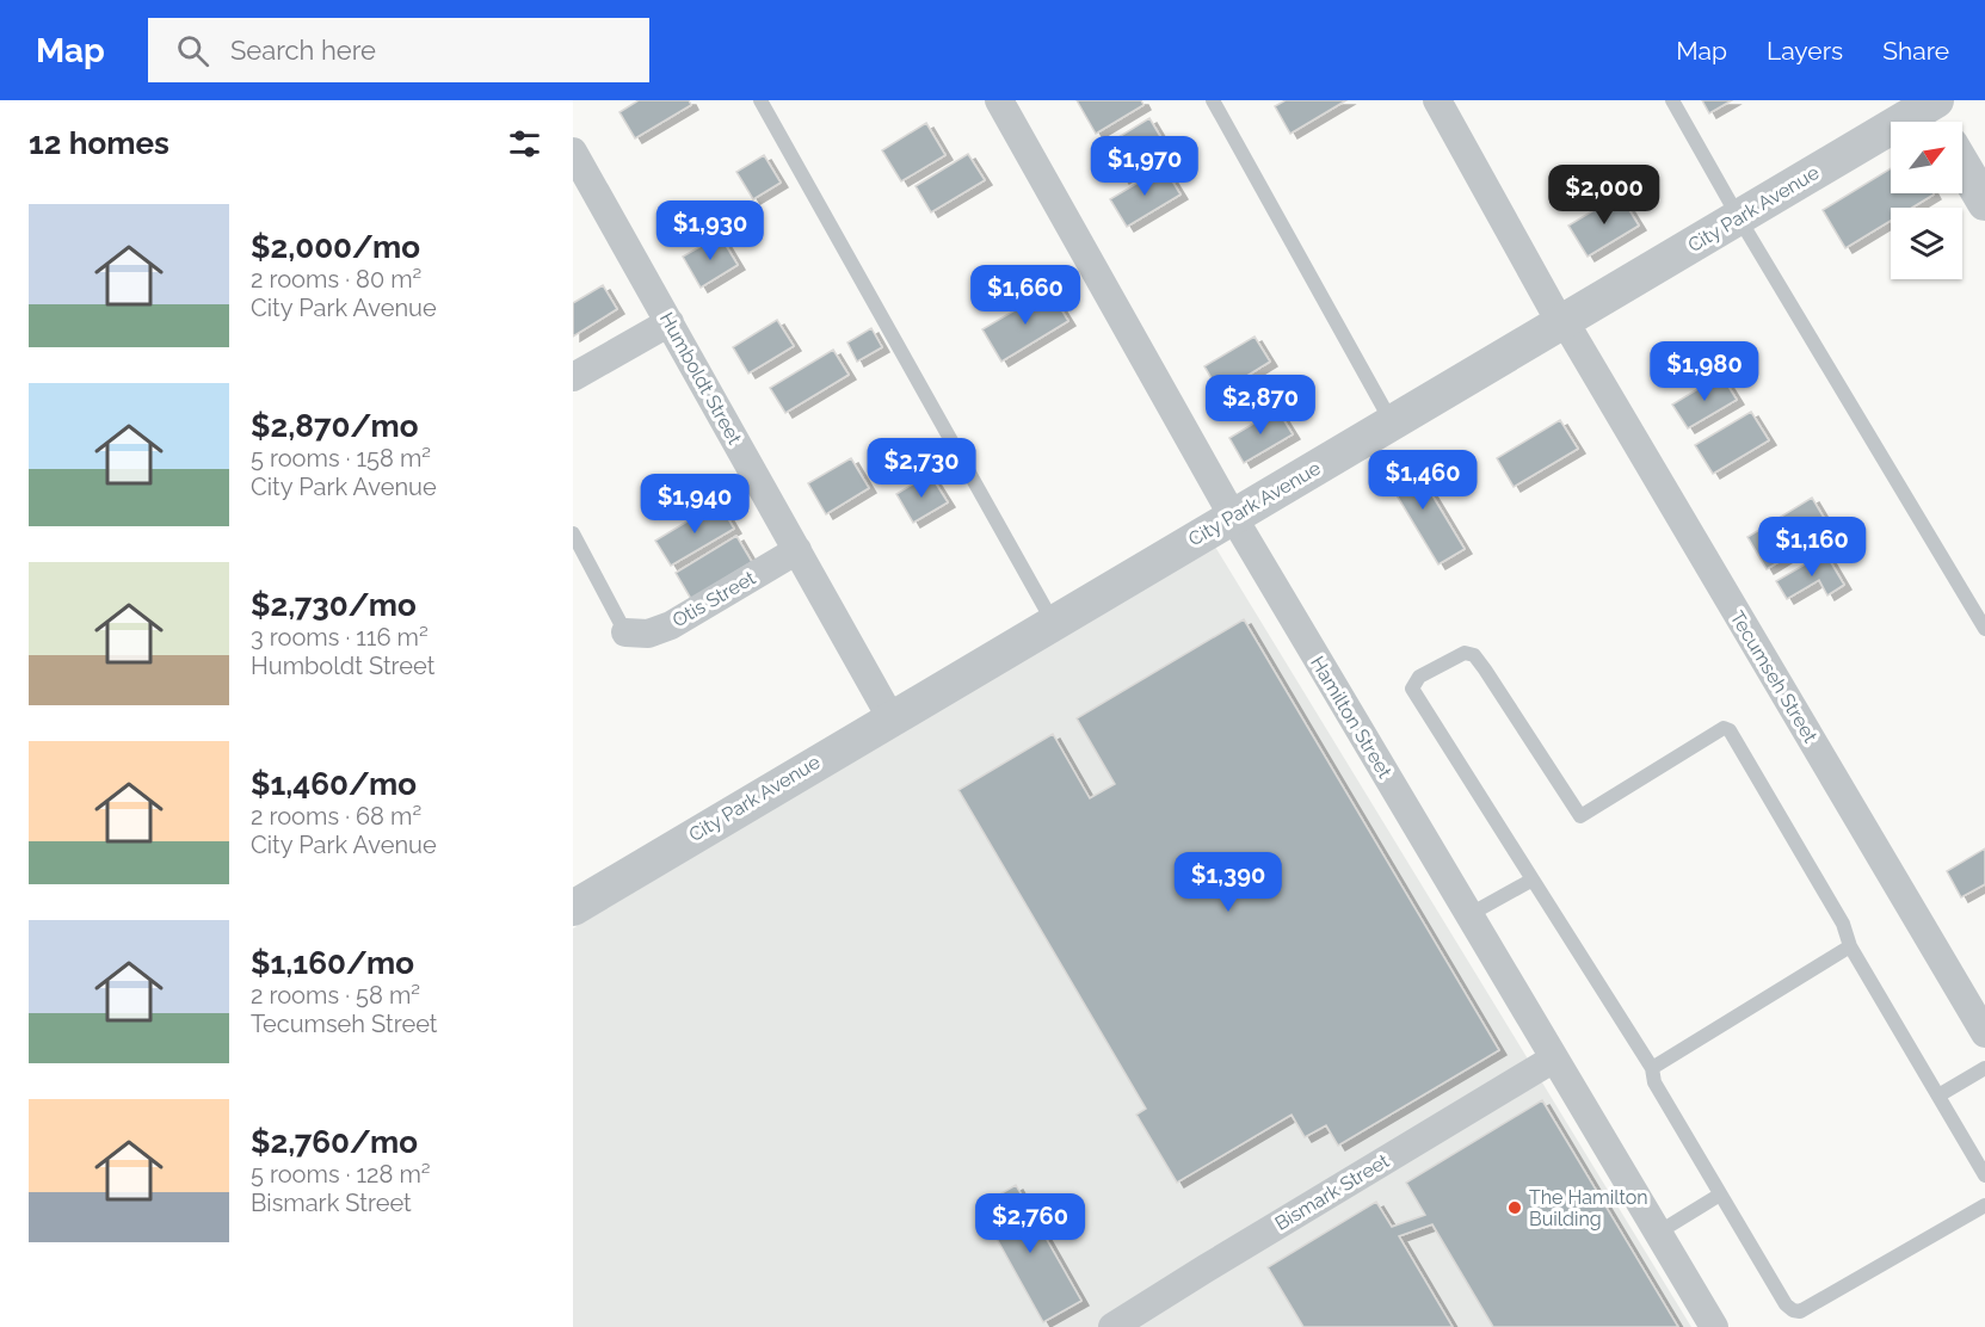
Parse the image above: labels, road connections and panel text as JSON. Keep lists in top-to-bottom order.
{
  "streets": {
    "street": [
      "City Park Avenue",
      "Humboldt Street",
      "Otis Street",
      "Tecumseh Street",
      "Hamilton Street",
      "Bismark Street"
    ]
  },
  "crossings": [
    ["City Park Avenue", "Humboldt Street"],
    ["City Park Avenue", "Tecumseh Street"],
    ["City Park Avenue", "Hamilton Street"],
    ["Humboldt Street", "Otis Street"],
    ["Hamilton Street", "Bismark Street"]
  ],
  "places": ["The Hamilton Building"],
  "north": "top right",
  "page": {
    "header": "Map",
    "search": "Search here",
    "nav": ["Map", "Layers", "Share"],
    "heading": "12 homes",
    "price": [
      "$1,970",
      "$2,000",
      "$1,930",
      "$1,660",
      "$1,980",
      "$2,870",
      "$2,730",
      "$1,460",
      "$1,940",
      "$1,160",
      "$1,390",
      "$2,760"
    ],
    "list": [
      {
        "name": "$2,000/mo",
        "note": "2 rooms · 80 m² · City Park Avenue"
      },
      {
        "name": "$2,870/mo",
        "note": "5 rooms · 158 m² · City Park Avenue"
      },
      {
        "name": "$2,730/mo",
        "note": "3 rooms · 116 m² · Humboldt Street"
      },
      {
        "name": "$1,460/mo",
        "note": "2 rooms · 68 m² · City Park Avenue"
      },
      {
        "name": "$1,160/mo",
        "note": "2 rooms · 58 m² · Tecumseh Street"
      },
      {
        "name": "$2,760/mo",
        "note": "5 rooms · 128 m² · Bismark Street"
      }
    ]
  }
}
